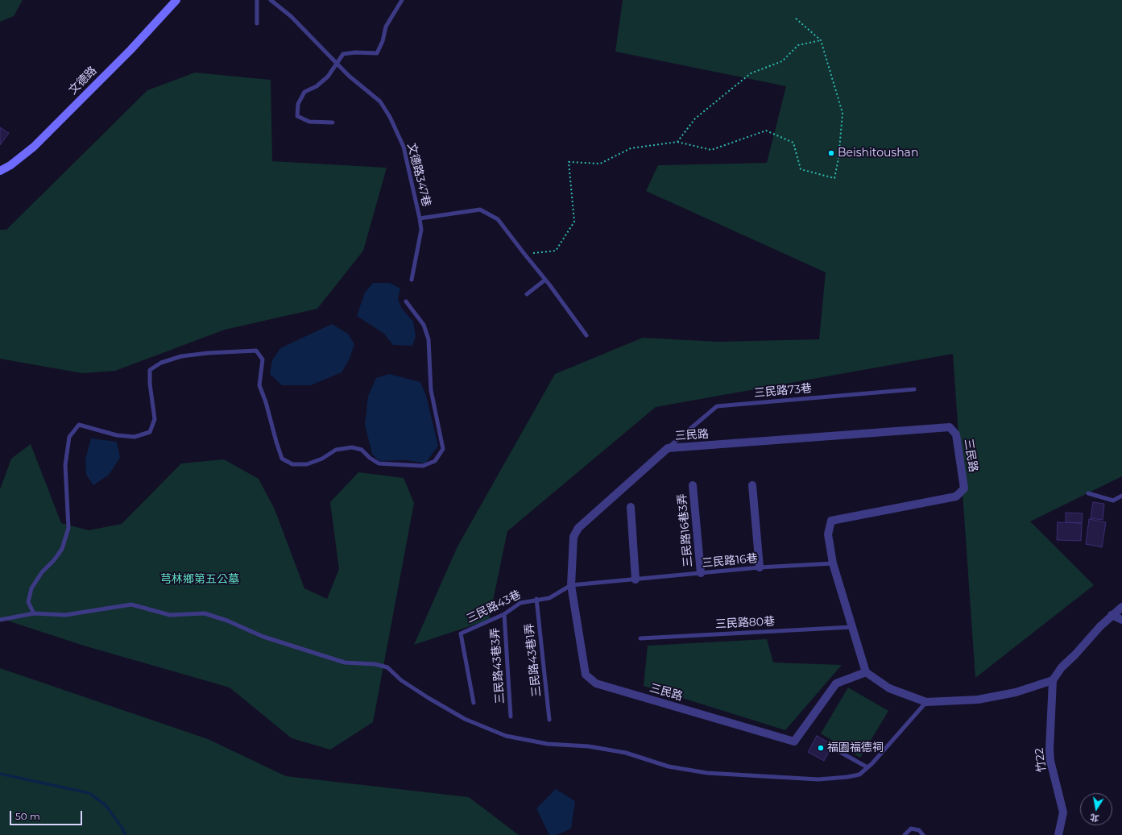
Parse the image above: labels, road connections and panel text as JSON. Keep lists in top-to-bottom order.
{
  "streets": {
    "main road": ["文德路"],
    "street": ["三民路", "三民路16巷3弄", "竹22"],
    "lane": [
      "文德路347巷",
      "三民路73巷",
      "三民路16巷",
      "三民路43巷",
      "三民路80巷",
      "三民路43巷1弄",
      "三民路43巷3弄"
    ]
  },
  "crossings": [
    ["三民路73巷", "三民路"],
    ["三民路", "三民路16巷"],
    ["三民路", "三民路43巷"],
    ["三民路", "三民路80巷"],
    ["三民路16巷3弄", "三民路16巷"],
    ["三民路16巷", "三民路43巷"],
    ["三民路43巷", "三民路43巷1弄"],
    ["三民路43巷", "三民路43巷3弄"]
  ],
  "parks": ["芎林鄉第五公墓"],
  "places": ["Beishitoushan", "福園福德祠"],
  "scale_bar": "50 m",
  "north": "bottom"
}
